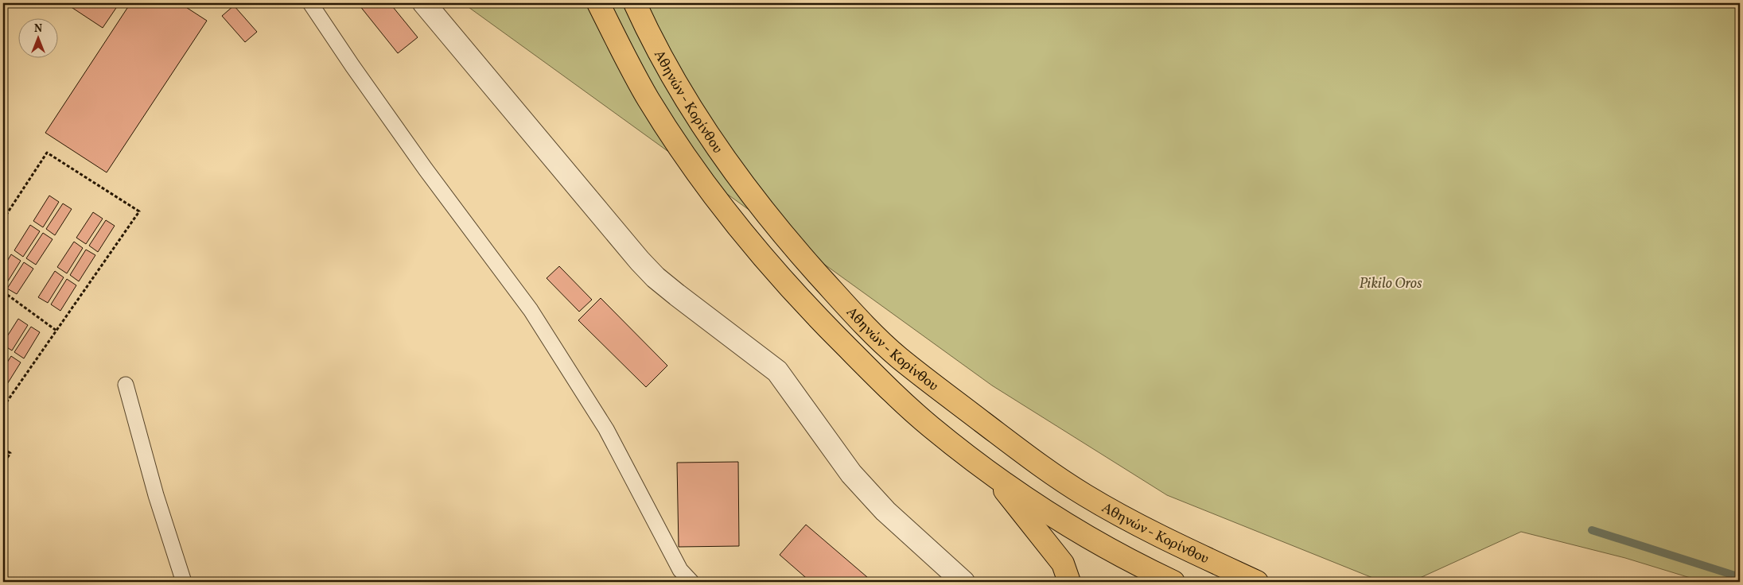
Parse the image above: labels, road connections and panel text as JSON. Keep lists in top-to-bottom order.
{
  "streets": {
    "highway": ["Αθηνών - Κορίνθου"]
  },
  "parks": ["Pikilo Oros"],
  "north": "top"
}
